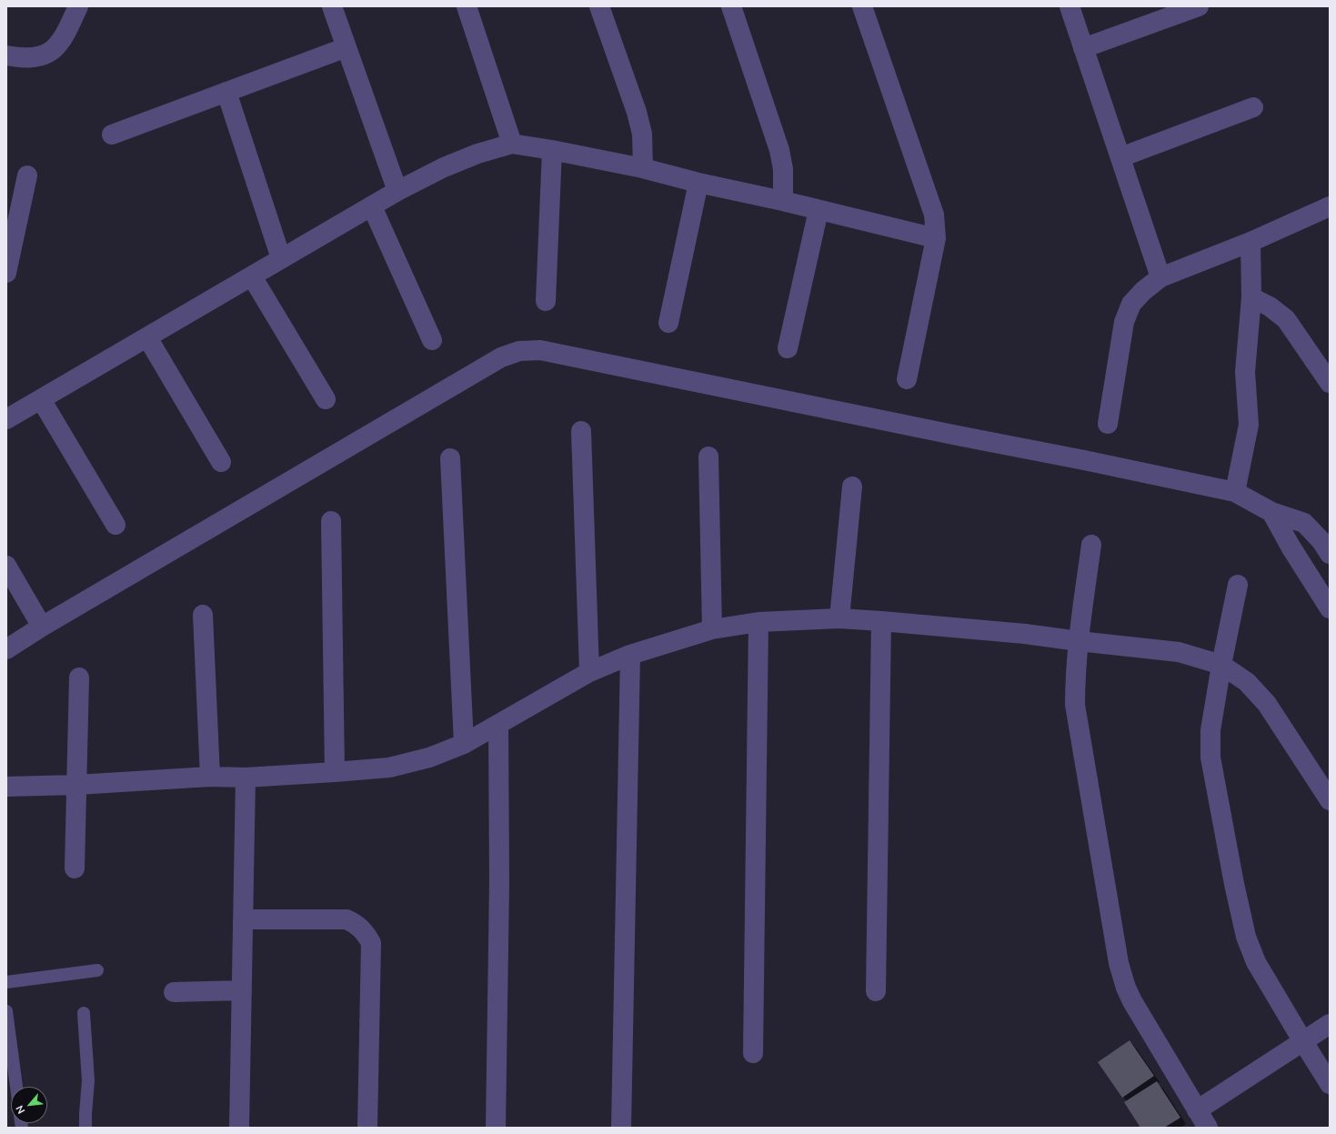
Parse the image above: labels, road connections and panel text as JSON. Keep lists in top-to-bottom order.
{
  "north": "bottom left"
}
